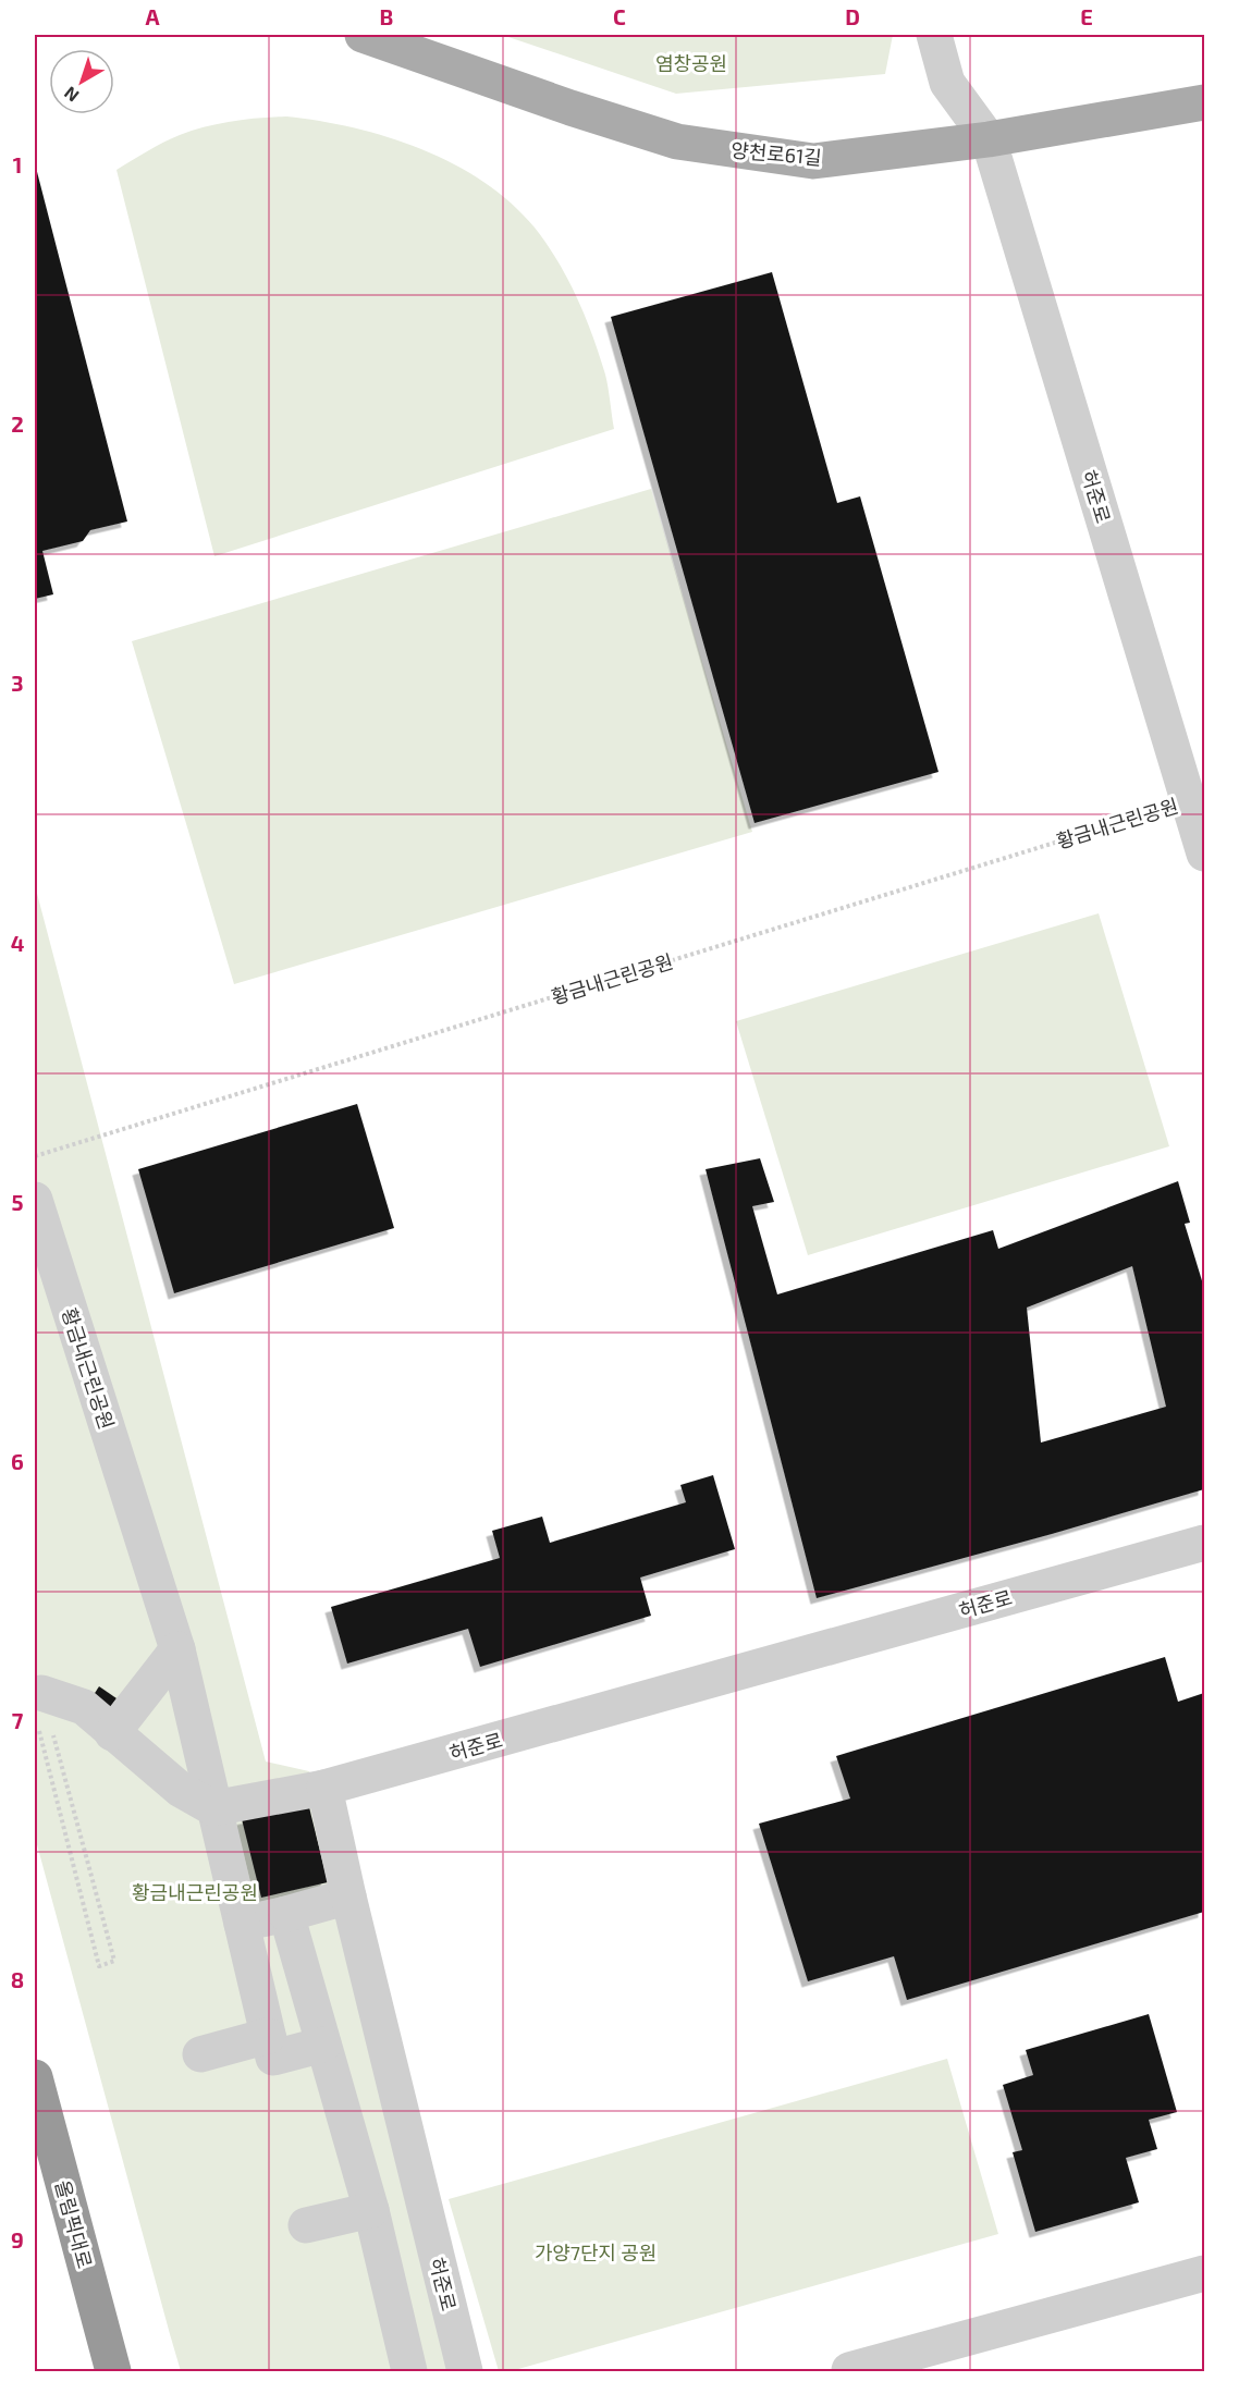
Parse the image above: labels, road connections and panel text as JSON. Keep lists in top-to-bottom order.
{
  "streets": {
    "highway": ["올림픽대로"],
    "main road": ["양천로61길"],
    "street": ["허준로", "황금내근린공원"]
  },
  "crossings": [
    ["양천로61길", "허준로"],
    ["허준로", "황금내근린공원"]
  ],
  "parks": ["염창공원", "황금내근린공원", "가양7단지 공원"],
  "north": "bottom left",
  "grid": {
    "columns": [
      "A",
      "B",
      "C",
      "D",
      "E"
    ],
    "rows": [
      "1",
      "2",
      "3",
      "4",
      "5",
      "6",
      "7",
      "8",
      "9"
    ]
  }
}
